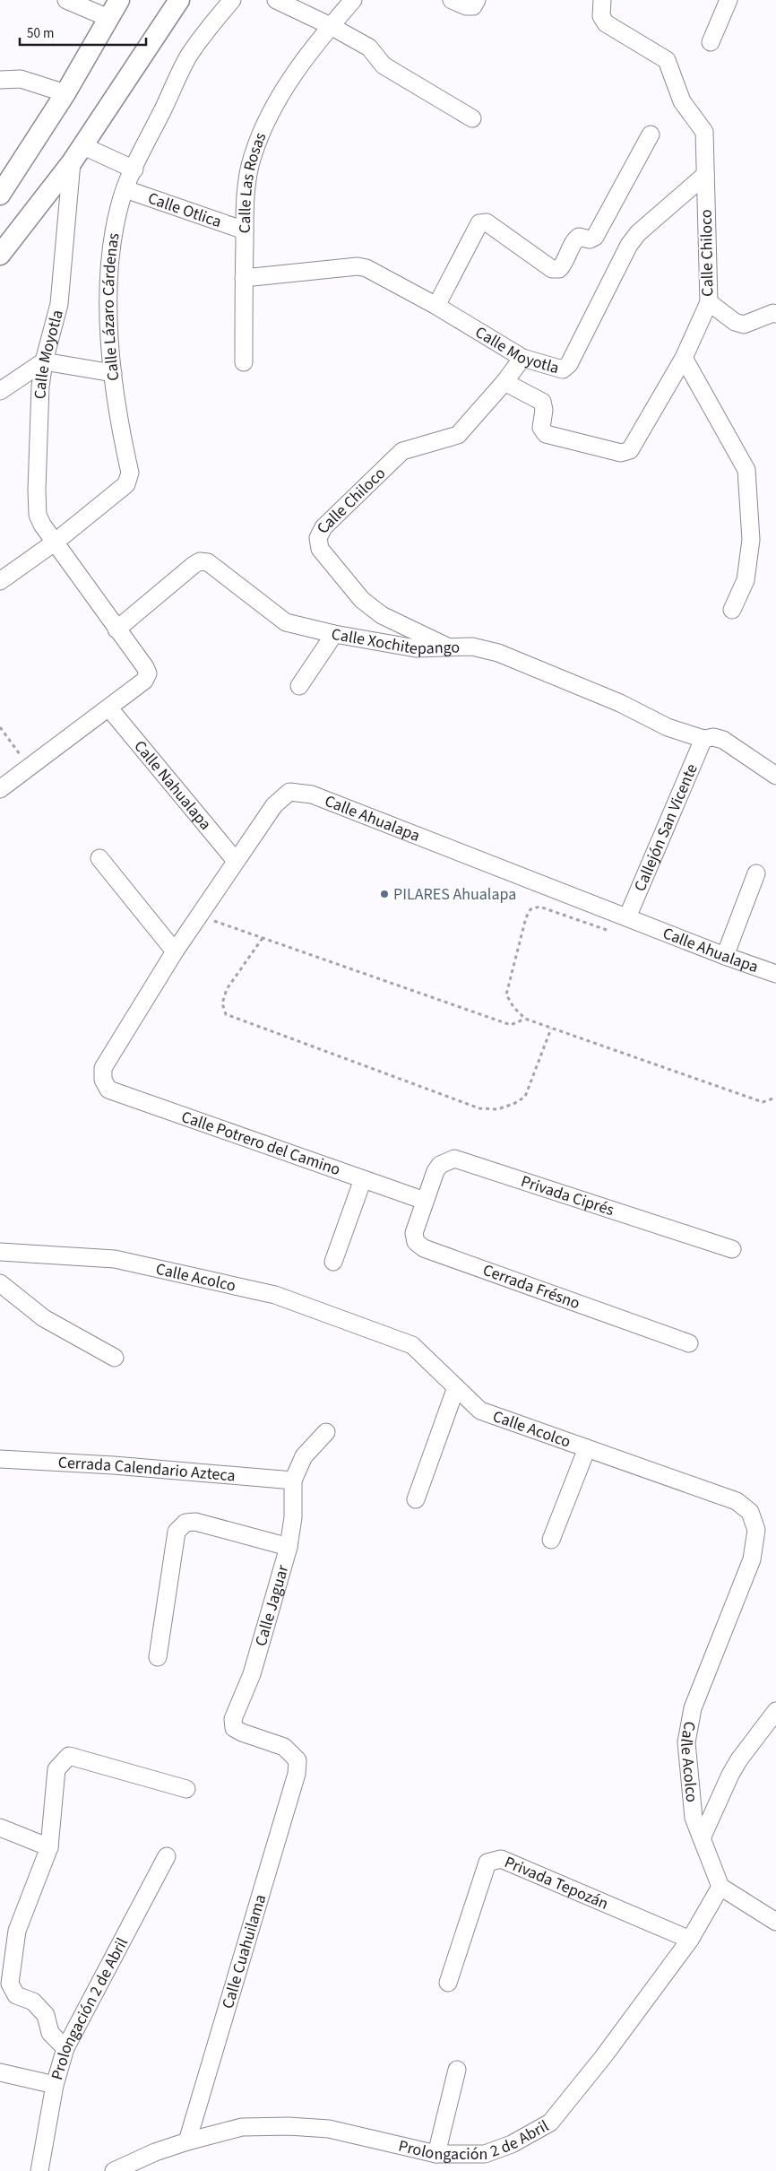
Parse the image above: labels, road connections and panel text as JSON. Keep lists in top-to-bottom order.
{
  "streets": {
    "street": [
      "Calle Las Rosas",
      "Calle Otlica",
      "Calle Chiloco",
      "Calle Lázaro Cárdenas",
      "Calle Moyotla",
      "Calle Xochitepango",
      "Calle Nahualapa",
      "Calle Ahualapa",
      "Callejón San Vicente",
      "Calle Potrero del Camino",
      "Privada Ciprés",
      "Calle Acolco",
      "Cerrada Frésno",
      "Cerrada Calendario Azteca",
      "Calle Jaguar",
      "Privada Tepozán",
      "Calle Cuahuilama",
      "Prolongación 2 de Abril"
    ]
  },
  "crossings": [
    ["Calle Las Rosas", "Calle Otlica"],
    ["Calle Las Rosas", "Calle Moyotla"],
    ["Calle Otlica", "Calle Lázaro Cárdenas"],
    ["Calle Chiloco", "Calle Moyotla"],
    ["Calle Chiloco", "Calle Xochitepango"],
    ["Calle Lázaro Cárdenas", "Calle Moyotla"],
    ["Calle Moyotla", "Calle Xochitepango"],
    ["Calle Moyotla", "Calle Nahualapa"],
    ["Calle Xochitepango", "Callejón San Vicente"],
    ["Calle Nahualapa", "Calle Ahualapa"],
    ["Calle Ahualapa", "Callejón San Vicente"],
    ["Calle Ahualapa", "Calle Potrero del Camino"],
    ["Calle Potrero del Camino", "Privada Ciprés"],
    ["Calle Potrero del Camino", "Cerrada Frésno"],
    ["Privada Ciprés", "Cerrada Frésno"],
    ["Calle Acolco", "Prolongación 2 de Abril"],
    ["Cerrada Calendario Azteca", "Calle Jaguar"],
    ["Calle Jaguar", "Calle Cuahuilama"],
    ["Privada Tepozán", "Prolongación 2 de Abril"],
    ["Calle Cuahuilama", "Prolongación 2 de Abril"]
  ],
  "places": ["PILARES Ahualapa"],
  "scale_bar": "50 m"
}
